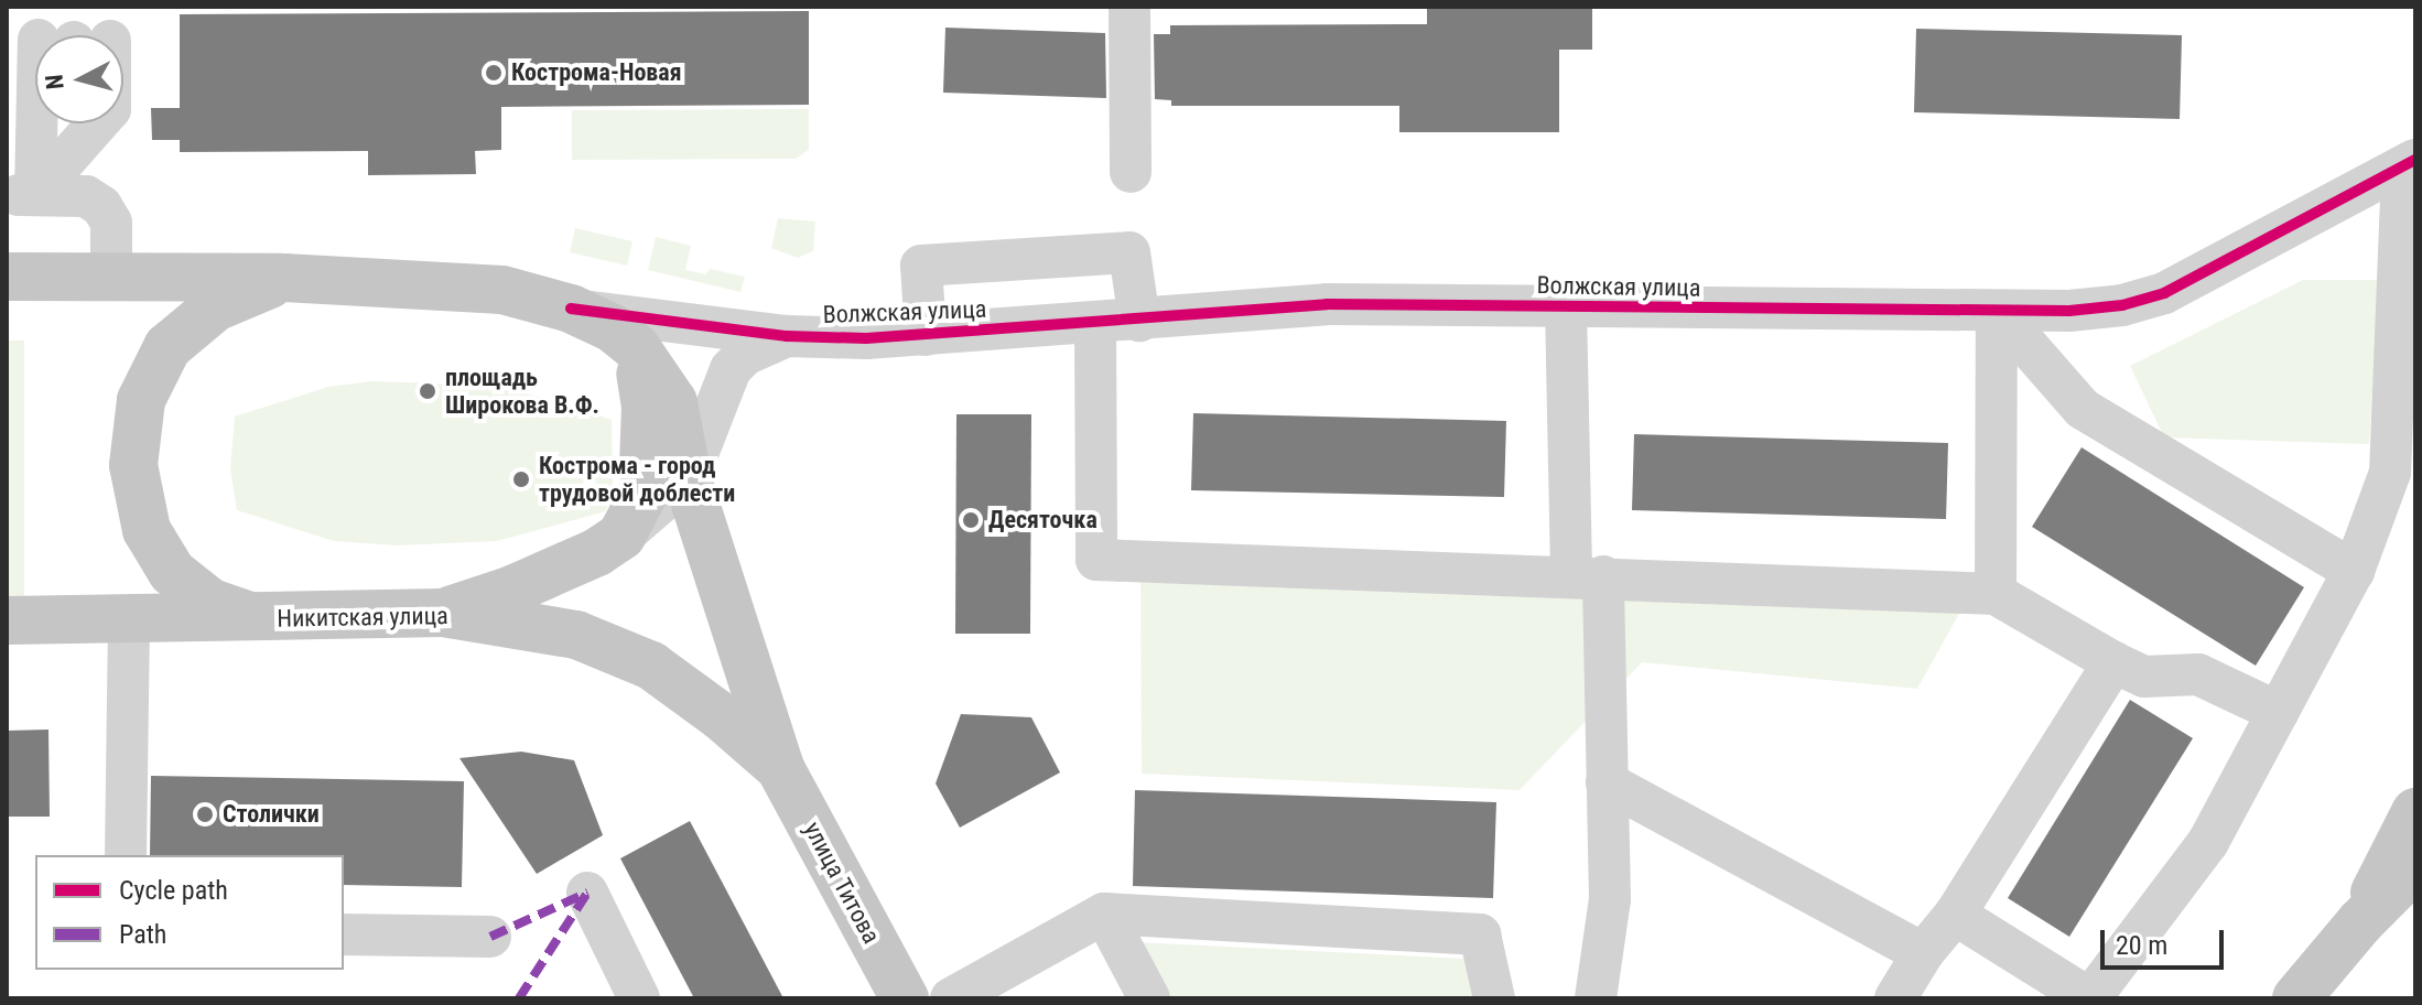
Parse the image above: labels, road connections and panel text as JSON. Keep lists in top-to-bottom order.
{
  "streets": {
    "main road": ["Никитская улица", "улица Титова"],
    "street": ["Волжская улица"]
  },
  "crossings": [
    ["Никитская улица", "улица Титова"]
  ],
  "places": [
    "Кострома-Новая",
    "площадь Широкова В.Ф.",
    "Кострома - город трудовой доблести",
    "Десяточка",
    "Столички"
  ],
  "legend": ["Cycle path", "Path"],
  "scale_bar": "20 m",
  "north": "left"
}
